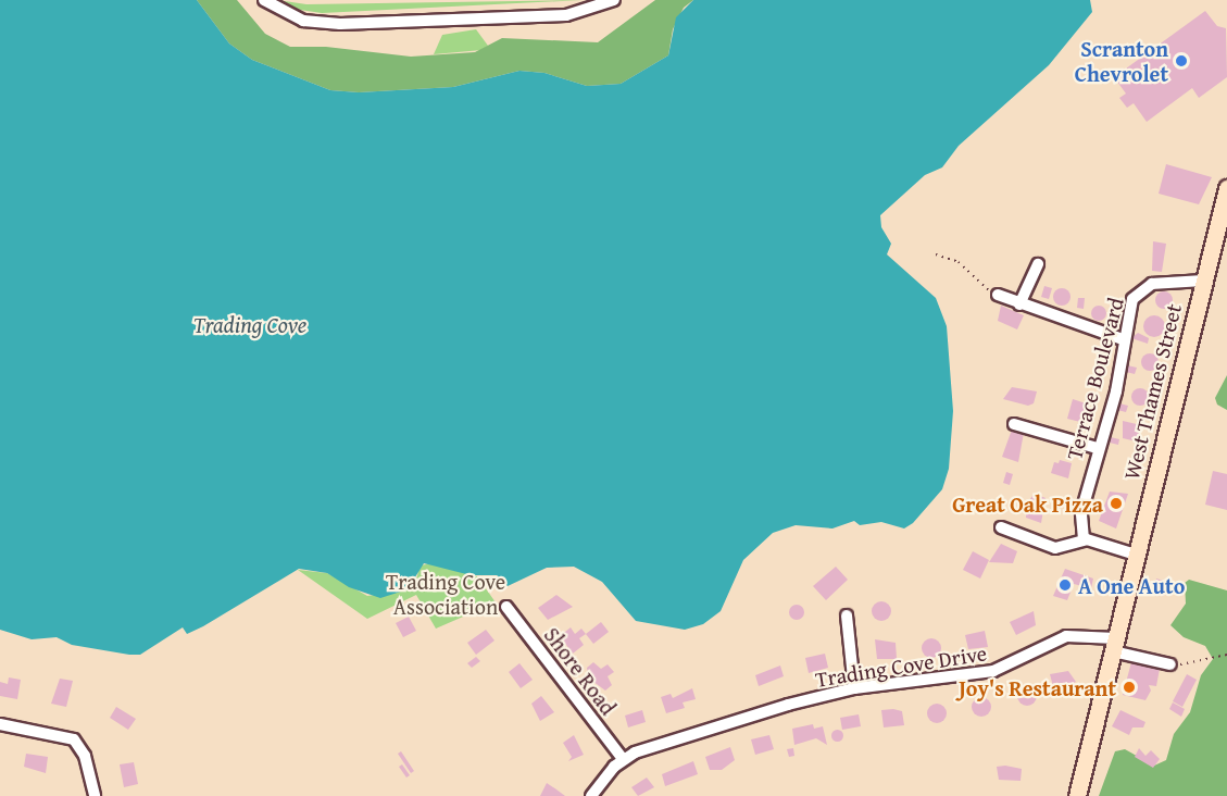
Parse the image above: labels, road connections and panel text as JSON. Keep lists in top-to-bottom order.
{
  "streets": {
    "main road": ["West Thames Street"],
    "street": ["Terrace Boulevard", "Trading Cove Drive", "Shore Road"]
  },
  "crossings": [
    ["Terrace Boulevard", "West Thames Street"],
    ["West Thames Street", "Trading Cove Drive"],
    ["Trading Cove Drive", "Shore Road"]
  ],
  "water": ["Trading Cove"],
  "parks": ["Trading Cove Association"],
  "places": [
    "Scranton Chevrolet",
    "Great Oak Pizza",
    "A One Auto",
    "Joy's Restaurant"
  ]
}
